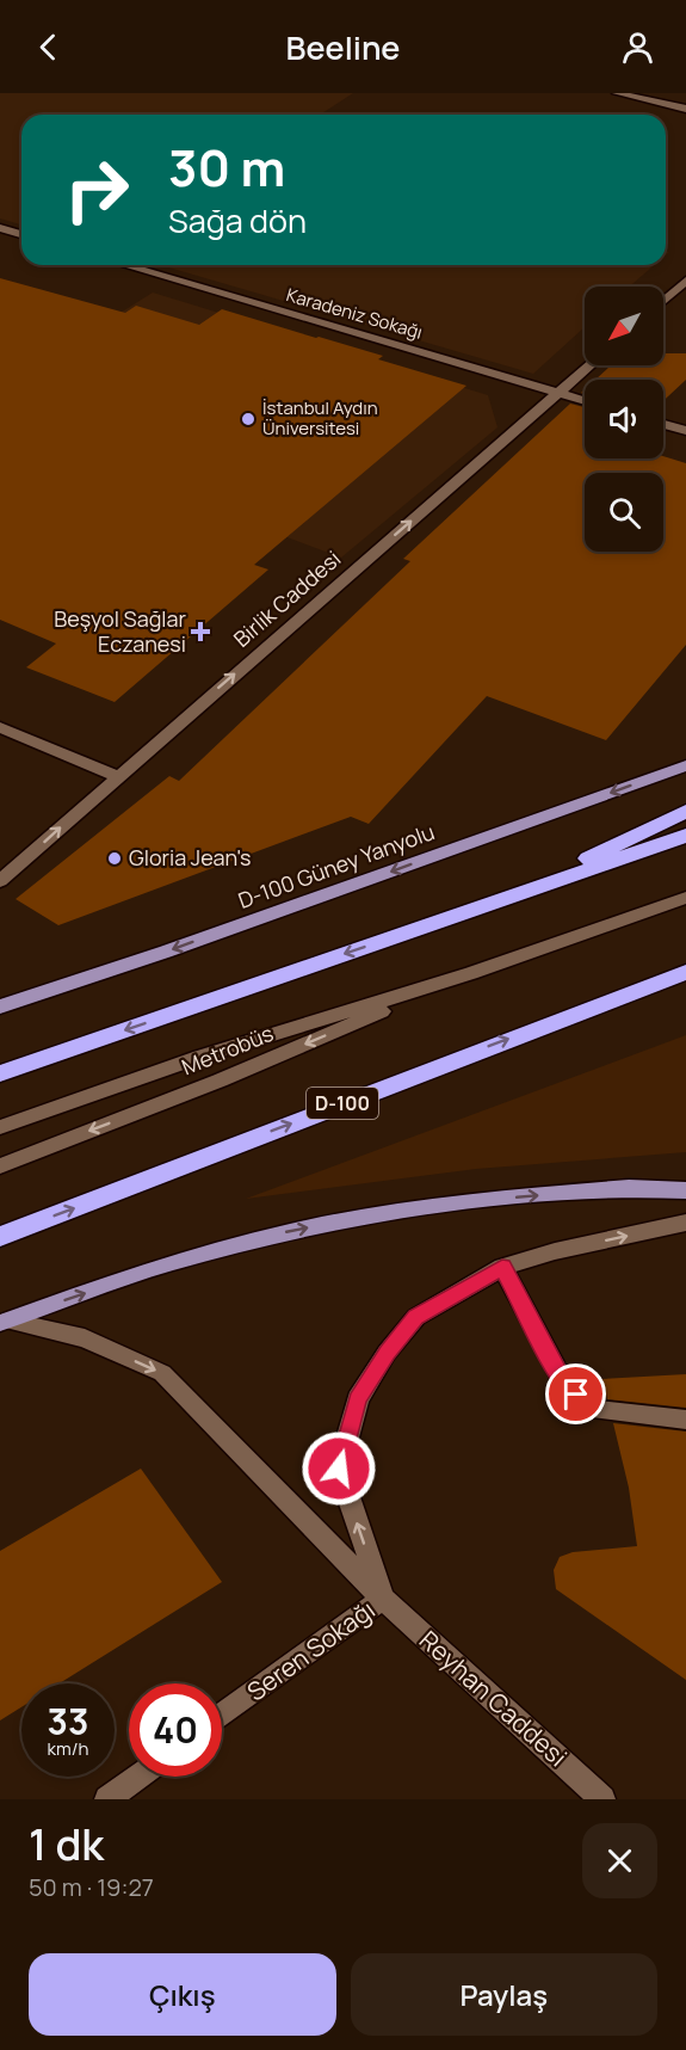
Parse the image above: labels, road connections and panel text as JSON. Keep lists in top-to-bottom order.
{
  "streets": {
    "highway": ["D-100"],
    "main road": ["D-100 Güney Yanyolu"],
    "street": [
      "Karadeniz Sokağı",
      "Birlik Caddesi",
      "Metrobüs",
      "Seren Sokağı",
      "Reyhan Caddesi"
    ]
  },
  "crossings": [
    ["Karadeniz Sokağı", "Birlik Caddesi"],
    ["Seren Sokağı", "Reyhan Caddesi"]
  ],
  "one_way": ["Birlik Caddesi", "D-100 Güney Yanyolu", "Reyhan Caddesi"],
  "places": {
    "other": ["İstanbul Aydın Üniversitesi", "Gloria Jean's"],
    "health": ["Beşyol Sağlar Eczanesi"]
  },
  "north": "bottom left",
  "page": {
    "header": "Beeline",
    "turn": ["30 m", "Sağa dön"],
    "speed": "33 km/h",
    "limit": "40",
    "heading": ["1 dk", "50 m · 19:27"],
    "buttons": ["Çıkış", "Paylaş"]
  }
}
